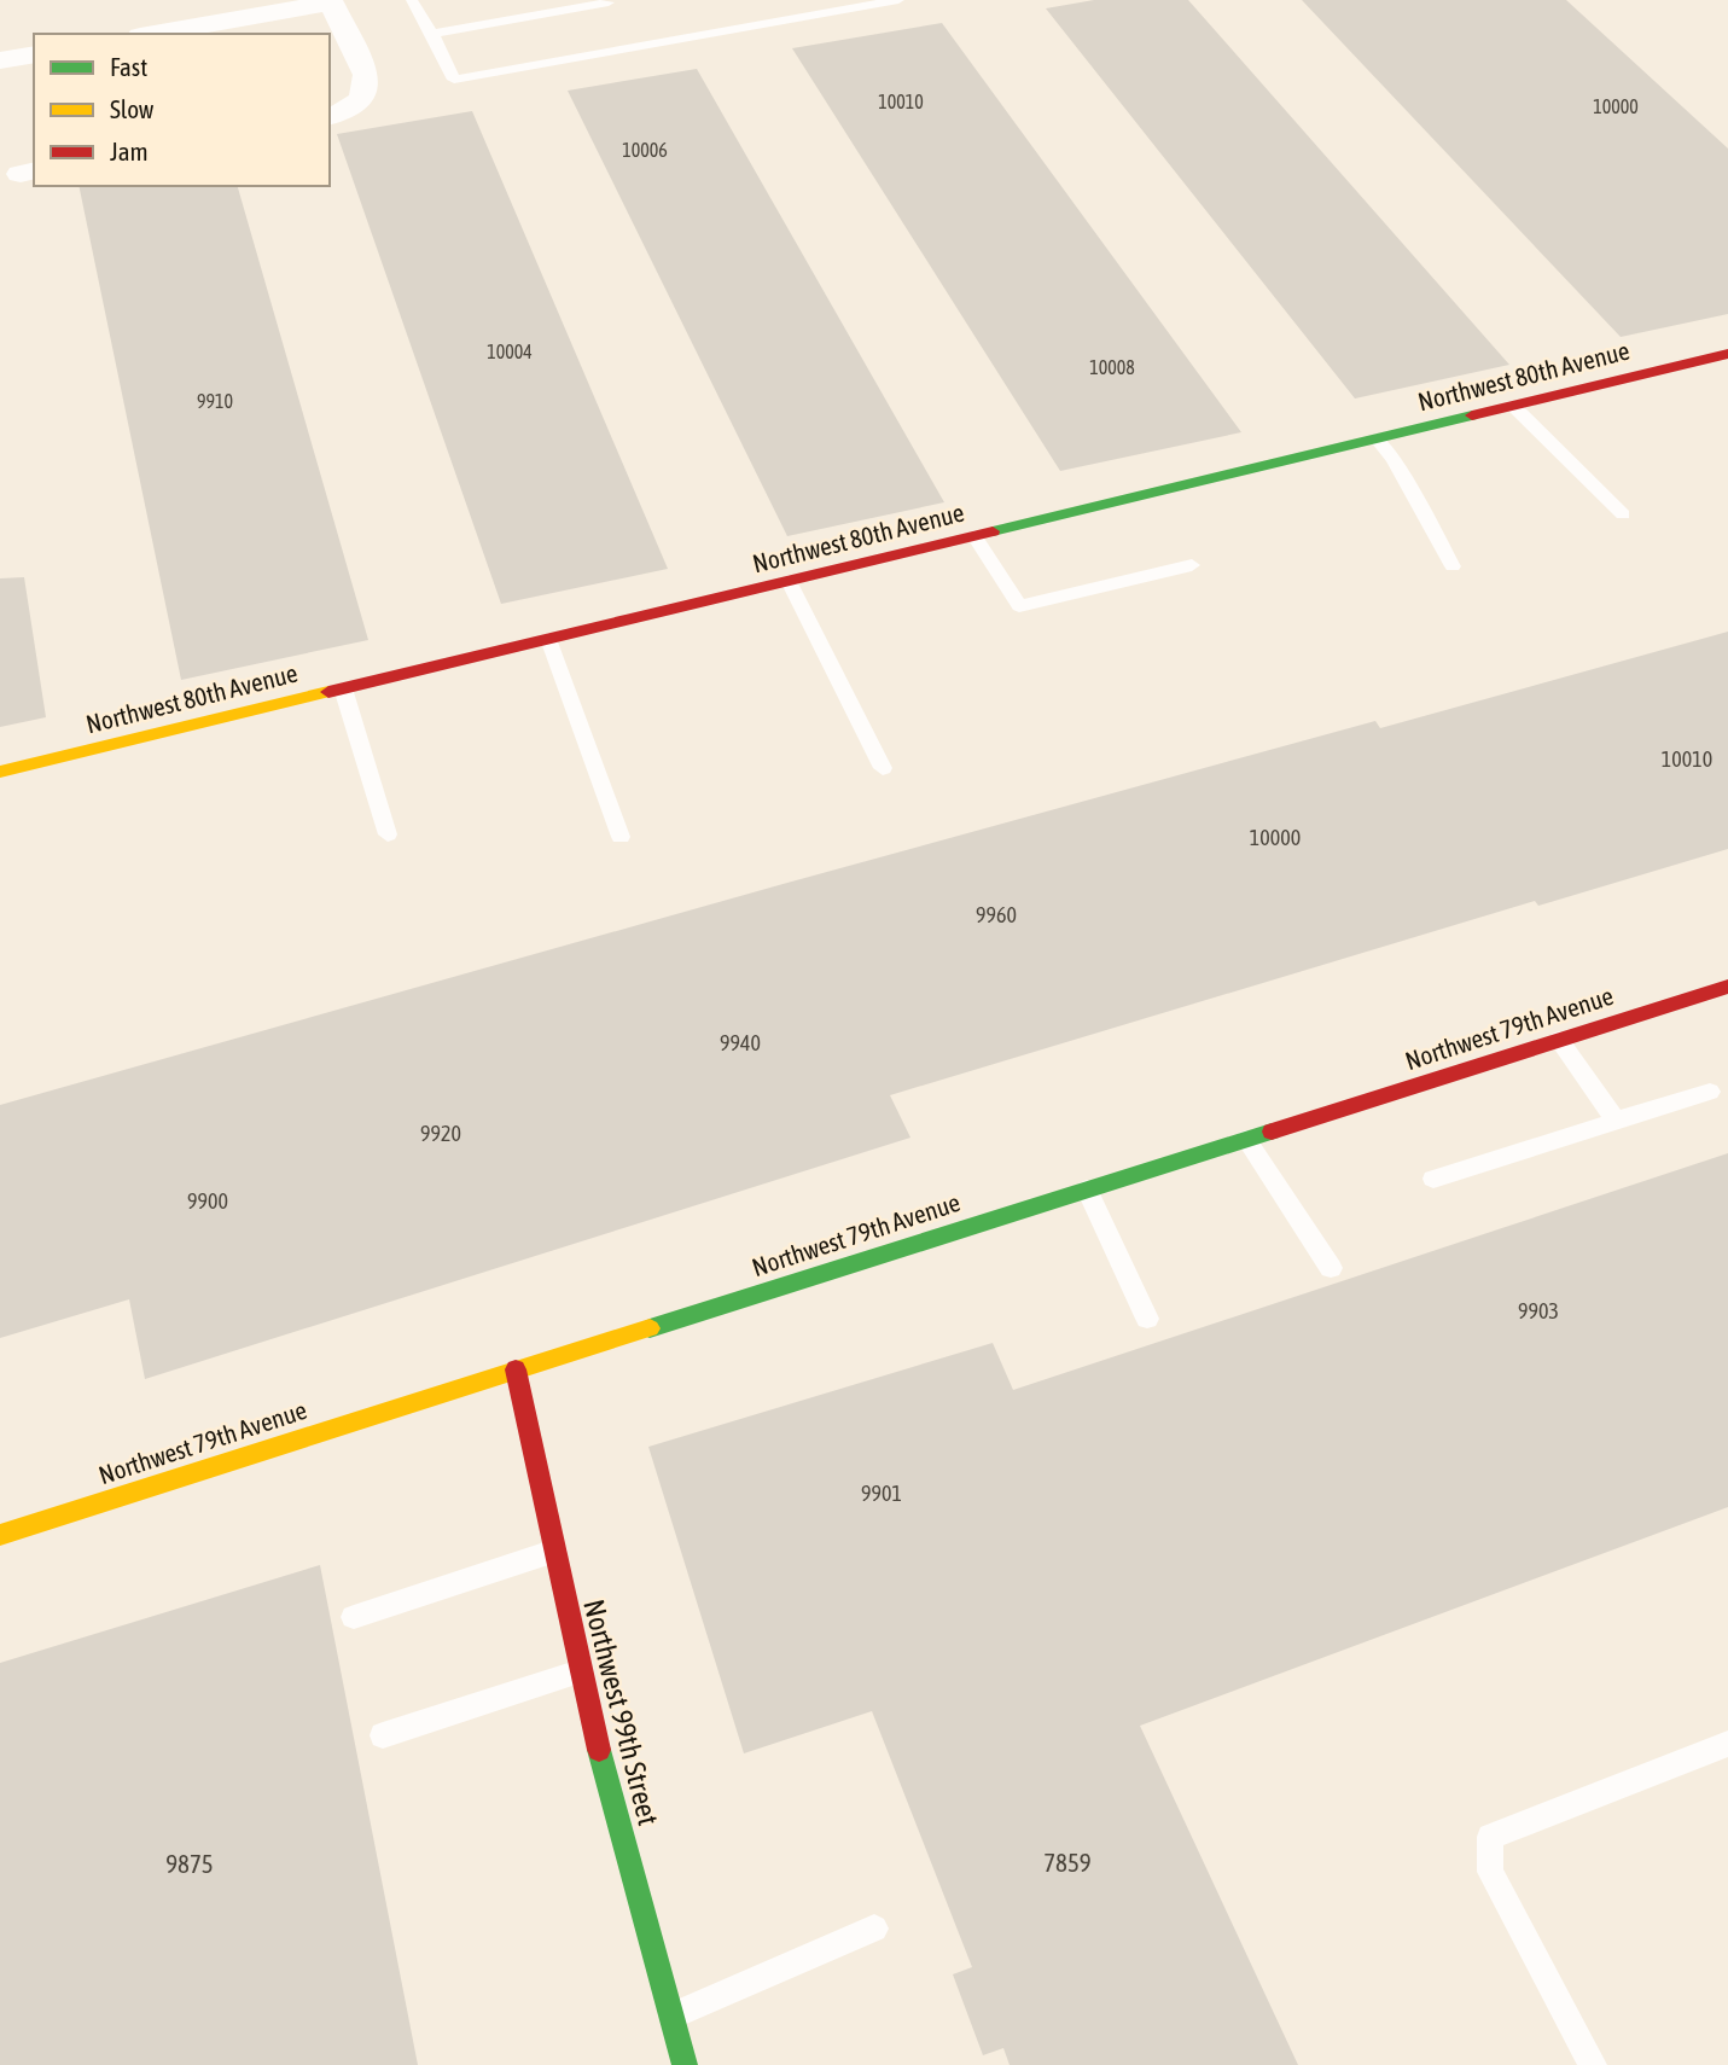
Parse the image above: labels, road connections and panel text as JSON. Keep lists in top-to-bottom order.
{
  "streets": {
    "street": ["Northwest 80th Avenue", "Northwest 79th Avenue", "Northwest 99th Street"]
  },
  "crossings": [
    ["Northwest 79th Avenue", "Northwest 99th Street"]
  ],
  "house_numbers": [
    "10010",
    "10000",
    "10006",
    "10004",
    "10008",
    "9910",
    "10010",
    "10000",
    "9960",
    "9940",
    "9920",
    "9900",
    "9903",
    "9901",
    "7859",
    "9875"
  ],
  "legend": ["Fast", "Slow", "Jam"]
}
